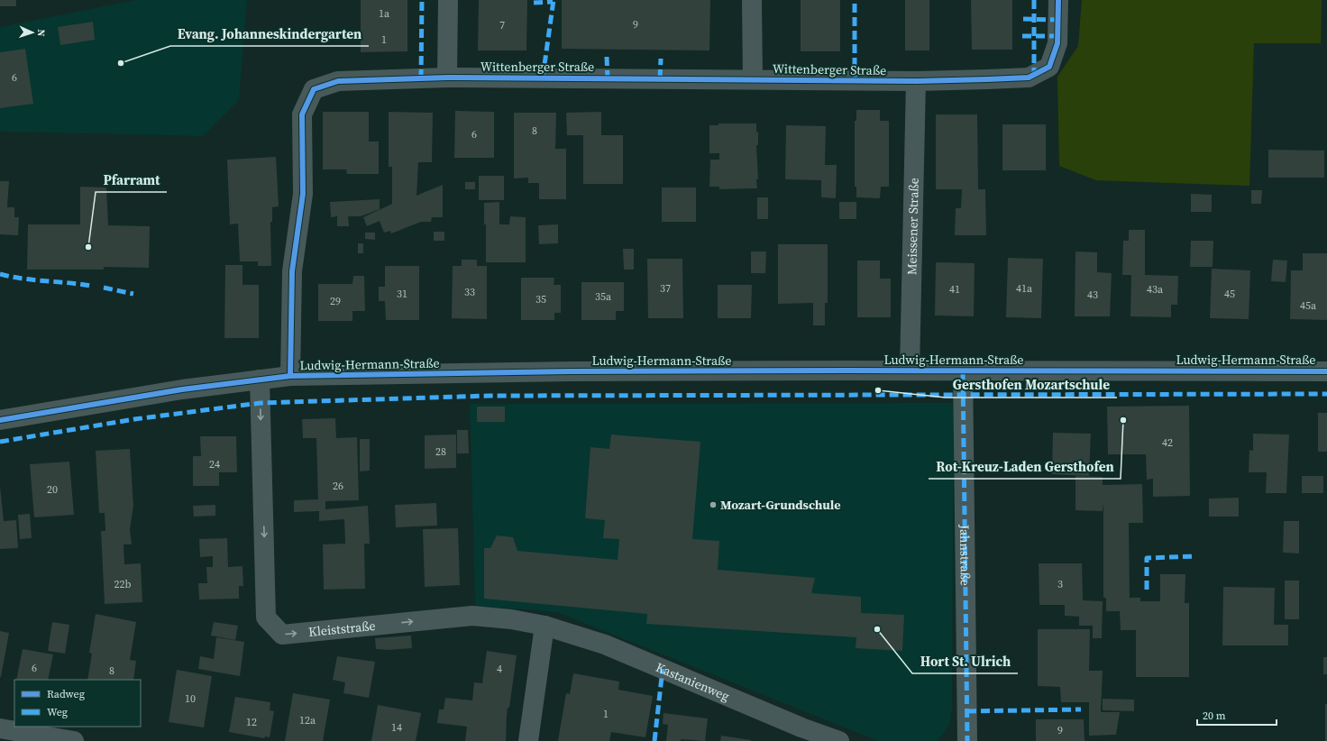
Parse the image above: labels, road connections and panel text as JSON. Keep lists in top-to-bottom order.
{
  "streets": {
    "street": [
      "Wittenberger Straße",
      "Meissener Straße",
      "Ludwig-Hermann-Straße",
      "Jahnstraße",
      "Kleiststraße",
      "Kastanienweg"
    ]
  },
  "crossings": [
    ["Wittenberger Straße", "Meissener Straße"],
    ["Wittenberger Straße", "Ludwig-Hermann-Straße"],
    ["Meissener Straße", "Ludwig-Hermann-Straße"],
    ["Ludwig-Hermann-Straße", "Jahnstraße"],
    ["Ludwig-Hermann-Straße", "Kleiststraße"],
    ["Kleiststraße", "Kastanienweg"]
  ],
  "places": [
    "Evang. Johanneskindergarten",
    "Pfarramt",
    "Gersthofen Mozartschule",
    "Rot-Kreuz-Laden Gersthofen",
    "Mozart-Grundschule",
    "Hort St. Ulrich"
  ],
  "house_numbers": [
    "1a",
    "9",
    "7",
    "1",
    "6",
    "8",
    "6",
    "37",
    "41a",
    "41",
    "43a",
    "33",
    "31",
    "45",
    "43",
    "35a",
    "35",
    "29",
    "45a",
    "42",
    "28",
    "24",
    "26",
    "20",
    "22b",
    "3",
    "6",
    "4",
    "8",
    "10",
    "1",
    "12a",
    "12",
    "14",
    "9"
  ],
  "legend": ["Radweg", "Weg"],
  "scale_bar": "20 m",
  "north": "right"
}
